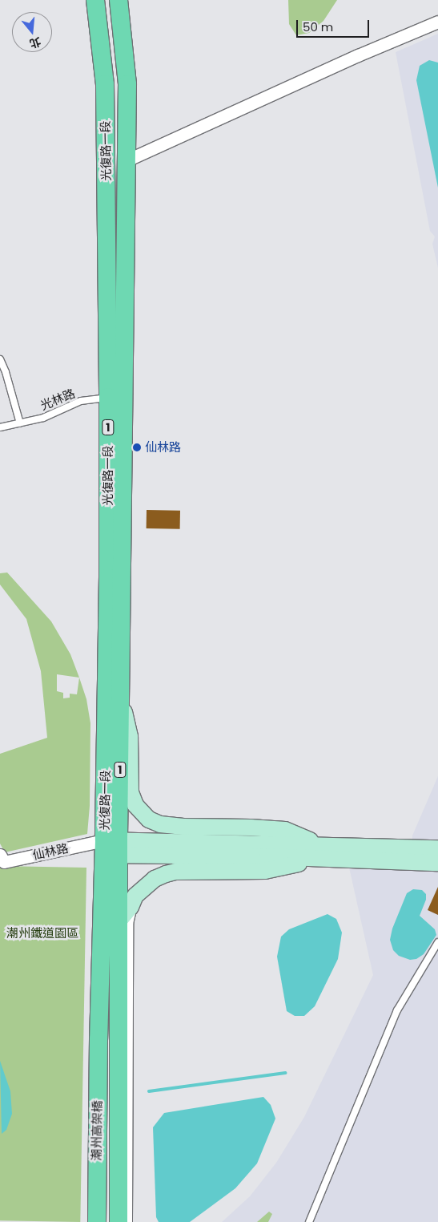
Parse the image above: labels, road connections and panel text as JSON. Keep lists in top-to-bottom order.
{
  "streets": {
    "main road": ["光復路一段", "1", "潮州高架橋"],
    "street": ["仙林路"],
    "lane": ["光林路"]
  },
  "crossings": [
    ["光復路一段", "光林路"],
    ["光復路一段", "1"],
    ["光復路一段", "仙林路"],
    ["光復路一段", "潮州高架橋"],
    ["1", "仙林路"],
    ["1", "潮州高架橋"],
    ["仙林路", "潮州高架橋"]
  ],
  "parks": ["潮州鐵道園區"],
  "places": ["仙林路"],
  "scale_bar": "50 m",
  "north": "bottom"
}
